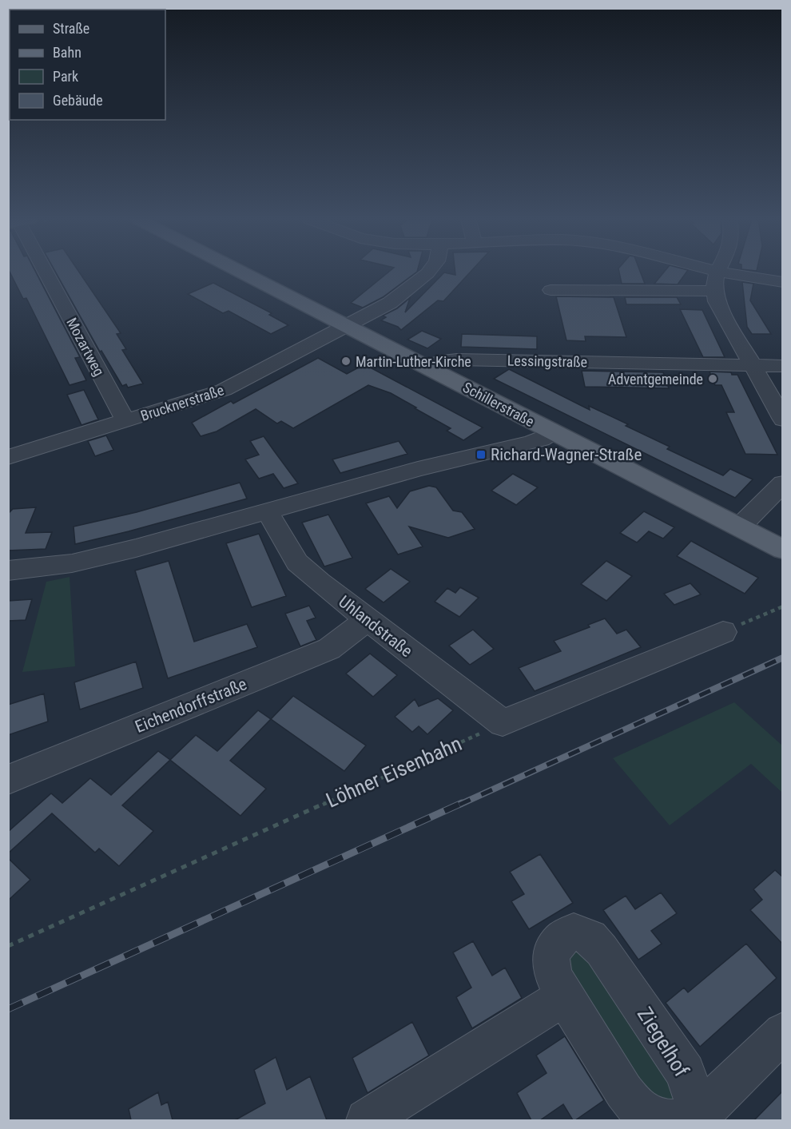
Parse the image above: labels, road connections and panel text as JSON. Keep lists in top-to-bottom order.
{
  "streets": {
    "main road": ["Schillerstraße"],
    "street": [
      "Mozartweg",
      "Lessingstraße",
      "Brucknerstraße",
      "Uhlandstraße",
      "Eichendorffstraße",
      "Ziegelhof"
    ],
    "path": ["Löhner Eisenbahn"]
  },
  "crossings": [
    ["Mozartweg", "Brucknerstraße"],
    ["Lessingstraße", "Schillerstraße"],
    ["Brucknerstraße", "Schillerstraße"],
    ["Uhlandstraße", "Eichendorffstraße"],
    ["Uhlandstraße", "Löhner Eisenbahn"]
  ],
  "places": {
    "other": ["Martin-Luther-Kirche", "Adventgemeinde"],
    "transit": ["Richard-Wagner-Straße"]
  },
  "legend": [
    "Straße",
    "Bahn",
    "Park",
    "Gebäude"
  ]
}
